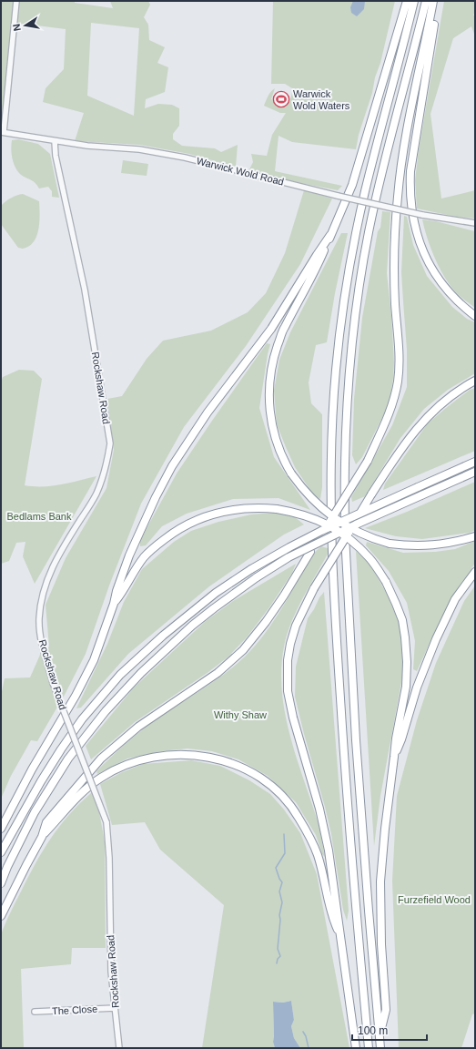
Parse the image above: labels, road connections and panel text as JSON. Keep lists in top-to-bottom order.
{
  "streets": {
    "street": ["Warwick Wold Road", "Rockshaw Road", "The Close"]
  },
  "crossings": [
    ["Warwick Wold Road", "Rockshaw Road"],
    ["Rockshaw Road", "The Close"]
  ],
  "parks": ["Bedlams Bank", "Withy Shaw", "Furzefield Wood"],
  "places": {
    "sports": ["Warwick Wold Waters"]
  },
  "scale_bar": "100 m",
  "north": "left"
}
